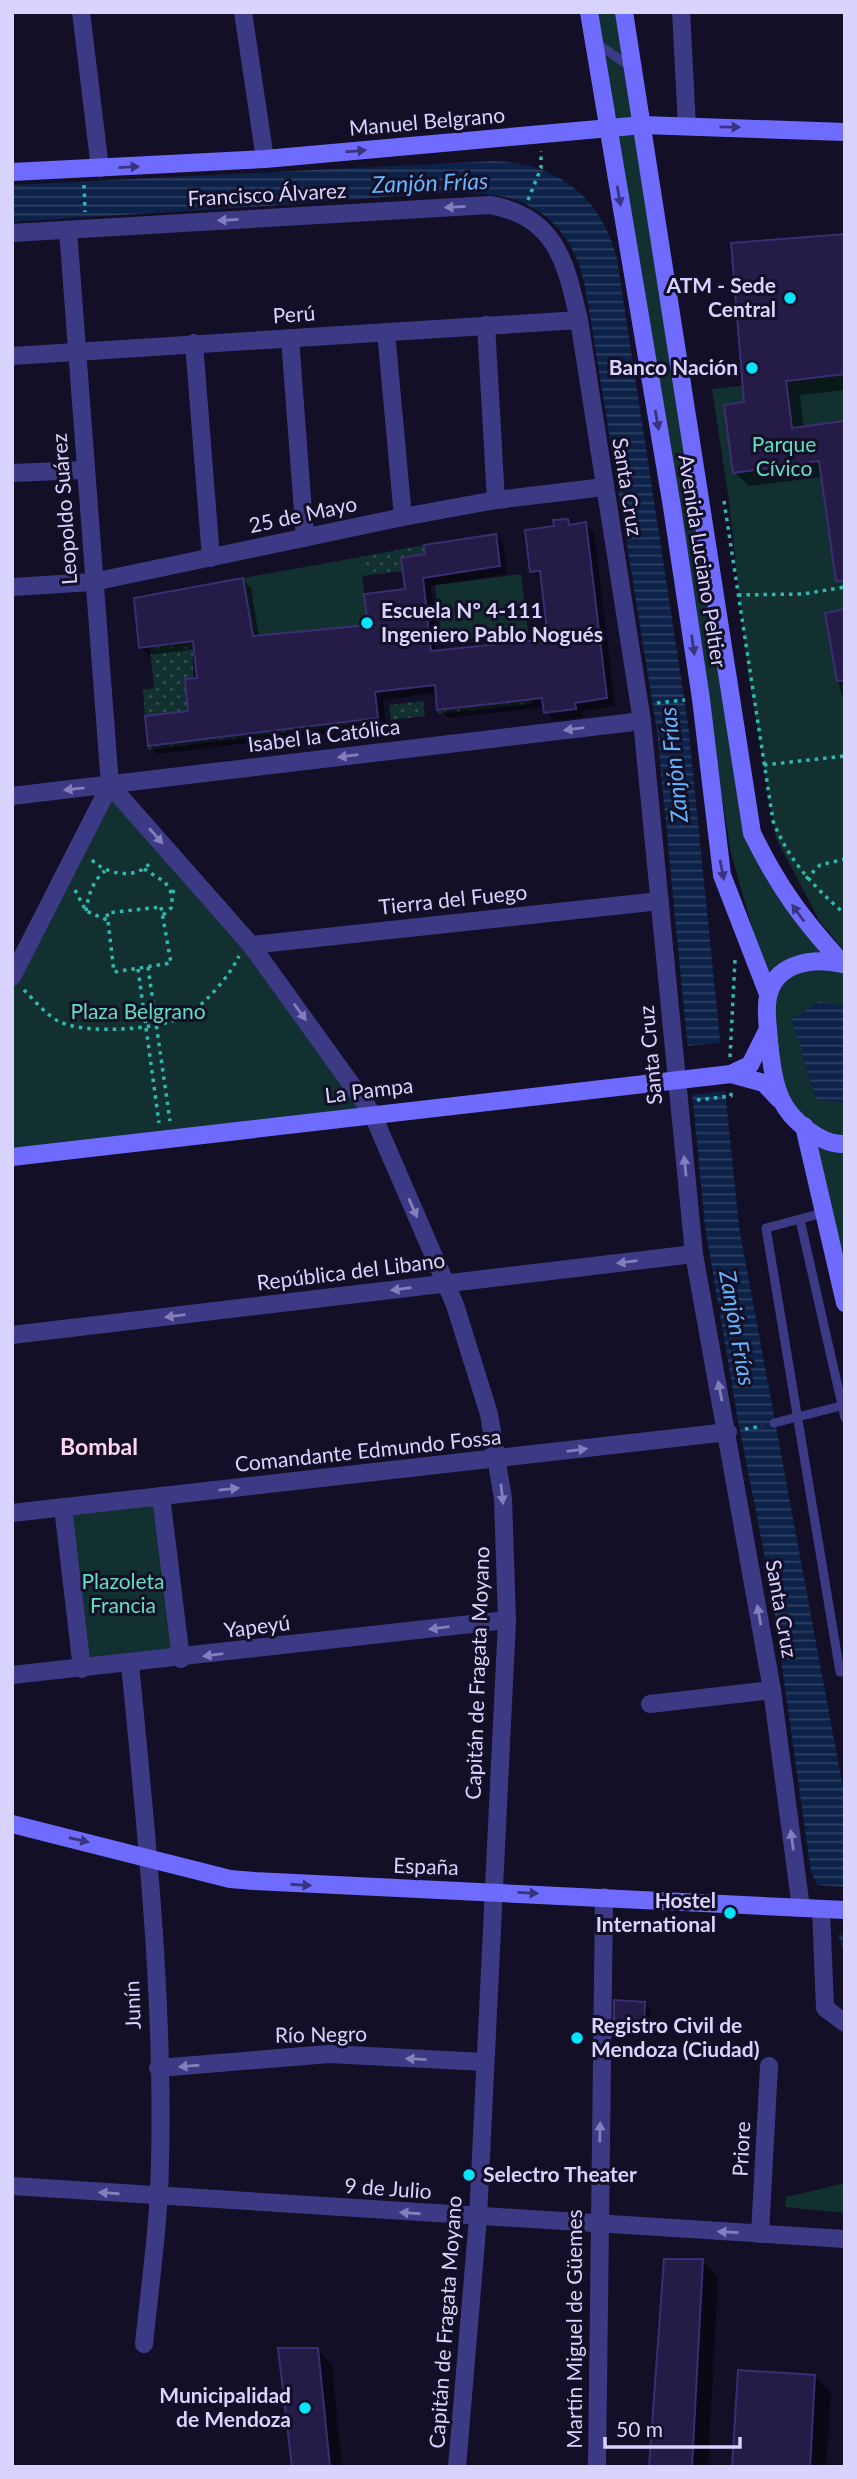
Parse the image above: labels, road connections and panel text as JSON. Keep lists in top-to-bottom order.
{
  "streets": {
    "main road": [
      "Manuel Belgrano",
      "Avenida Luciano Peltier",
      "La Pampa",
      "España"
    ],
    "street": [
      "Francisco Álvarez",
      "Perú",
      "Santa Cruz",
      "Leopoldo Suárez",
      "25 de Mayo",
      "Isabel la Católica",
      "Tierra del Fuego",
      "República del Libano",
      "Comandante Edmundo Fossa",
      "Yapeyú",
      "Capitán de Fragata Moyano",
      "Junín",
      "Río Negro",
      "Priore",
      "9 de Julio",
      "Martín Miguel de Güemes"
    ]
  },
  "crossings": [
    ["Manuel Belgrano", "Avenida Luciano Peltier"],
    ["Francisco Álvarez", "Santa Cruz"],
    ["Francisco Álvarez", "Leopoldo Suárez"],
    ["Perú", "Santa Cruz"],
    ["Perú", "Leopoldo Suárez"],
    ["Santa Cruz", "25 de Mayo"],
    ["Santa Cruz", "Isabel la Católica"],
    ["Santa Cruz", "Tierra del Fuego"],
    ["Santa Cruz", "La Pampa"],
    ["Santa Cruz", "República del Libano"],
    ["Santa Cruz", "Comandante Edmundo Fossa"],
    ["Santa Cruz", "España"],
    ["Leopoldo Suárez", "25 de Mayo"],
    ["Leopoldo Suárez", "Isabel la Católica"],
    ["Leopoldo Suárez", "Capitán de Fragata Moyano"],
    ["Isabel la Católica", "Capitán de Fragata Moyano"],
    ["Tierra del Fuego", "Capitán de Fragata Moyano"],
    ["La Pampa", "Capitán de Fragata Moyano"],
    ["República del Libano", "Capitán de Fragata Moyano"],
    ["Comandante Edmundo Fossa", "Capitán de Fragata Moyano"],
    ["Yapeyú", "Capitán de Fragata Moyano"],
    ["Yapeyú", "Junín"],
    ["Capitán de Fragata Moyano", "España"],
    ["Capitán de Fragata Moyano", "Río Negro"],
    ["Capitán de Fragata Moyano", "9 de Julio"],
    ["España", "Junín"],
    ["España", "Martín Miguel de Güemes"],
    ["Junín", "Río Negro"],
    ["Junín", "9 de Julio"],
    ["Priore", "9 de Julio"],
    ["9 de Julio", "Martín Miguel de Güemes"]
  ],
  "one_way": [
    "Manuel Belgrano",
    "Francisco Álvarez",
    "Santa Cruz",
    "Isabel la Católica",
    "República del Libano",
    "Comandante Edmundo Fossa",
    "Yapeyú",
    "Capitán de Fragata Moyano",
    "España",
    "Río Negro",
    "9 de Julio",
    "Martín Miguel de Güemes"
  ],
  "districts": ["Bombal"],
  "water": ["Zanjón Frías"],
  "parks": ["Parque Cívico", "Plaza Belgrano", "Plazoleta Francia"],
  "places": [
    "ATM - Sede Central",
    "Banco Nación",
    "Escuela Nº 4-111 Ingeniero Pablo Nogués",
    "Hostel International",
    "Registro Civil de Mendoza (Ciudad)",
    "Selectro Theater",
    "Municipalidad de Mendoza"
  ],
  "scale_bar": "50 m"
}
